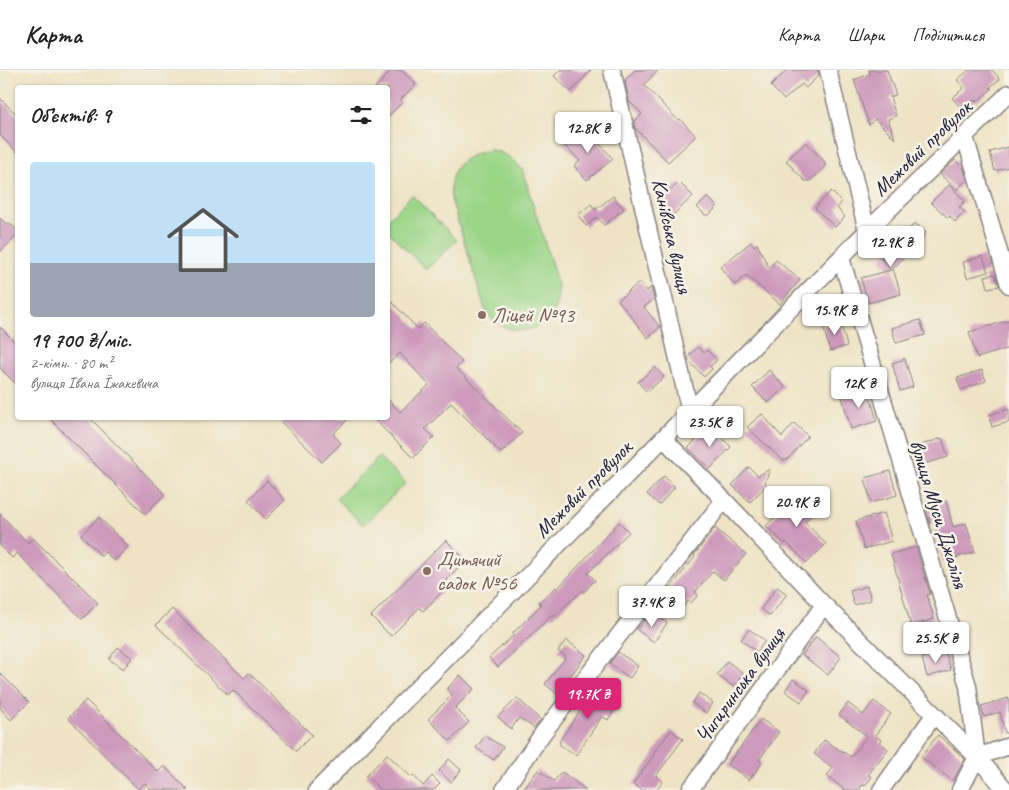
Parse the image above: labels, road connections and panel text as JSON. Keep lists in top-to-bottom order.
{
  "streets": {
    "street": [
      "Межовий провулок",
      "Канівська вулиця",
      "вулиця Муси Джаліля",
      "Чигиринська вулиця"
    ]
  },
  "crossings": [
    ["Межовий провулок", "Канівська вулиця"],
    ["Межовий провулок", "вулиця Муси Джаліля"]
  ],
  "places": ["Ліцей №93", "Дитячий садок №56"],
  "page": {
    "header": "Карта",
    "nav": ["Карта", "Шари", "Поділитися"],
    "heading": "Об’єктів: 9",
    "price": [
      "12.8K ₴",
      "12.9K ₴",
      "15.9K ₴",
      "12K ₴",
      "23.5K ₴",
      "20.9K ₴",
      "37.4K ₴",
      "25.5K ₴",
      "19.7K ₴"
    ],
    "list": [
      {
        "name": "19 700 ₴/міс.",
        "note": "2-кімн. · 80 m² · вулиця Івана Їжакевича"
      }
    ]
  }
}
